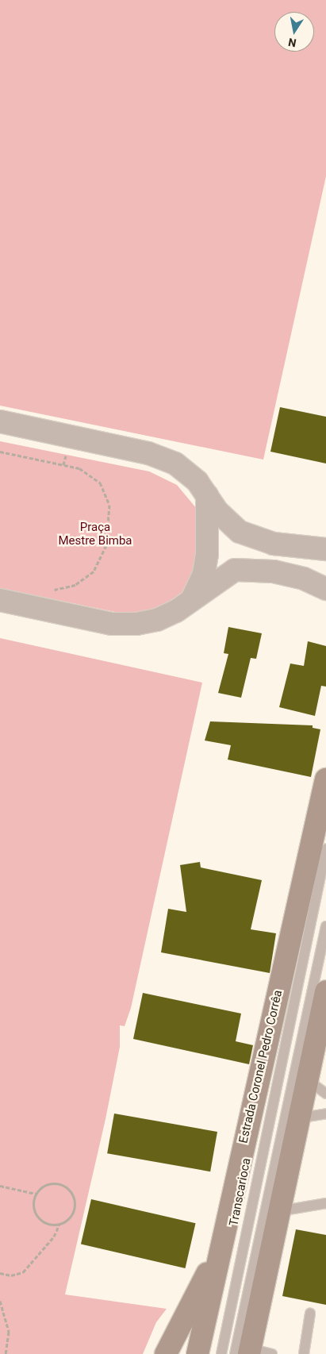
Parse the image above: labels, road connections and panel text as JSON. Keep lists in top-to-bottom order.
{
  "streets": {
    "main road": ["Estrada Coronel Pedro Corrêa"],
    "lane": ["Transcarioca"]
  },
  "parks": ["Praça Mestre Bimba"],
  "north": "bottom"
}
